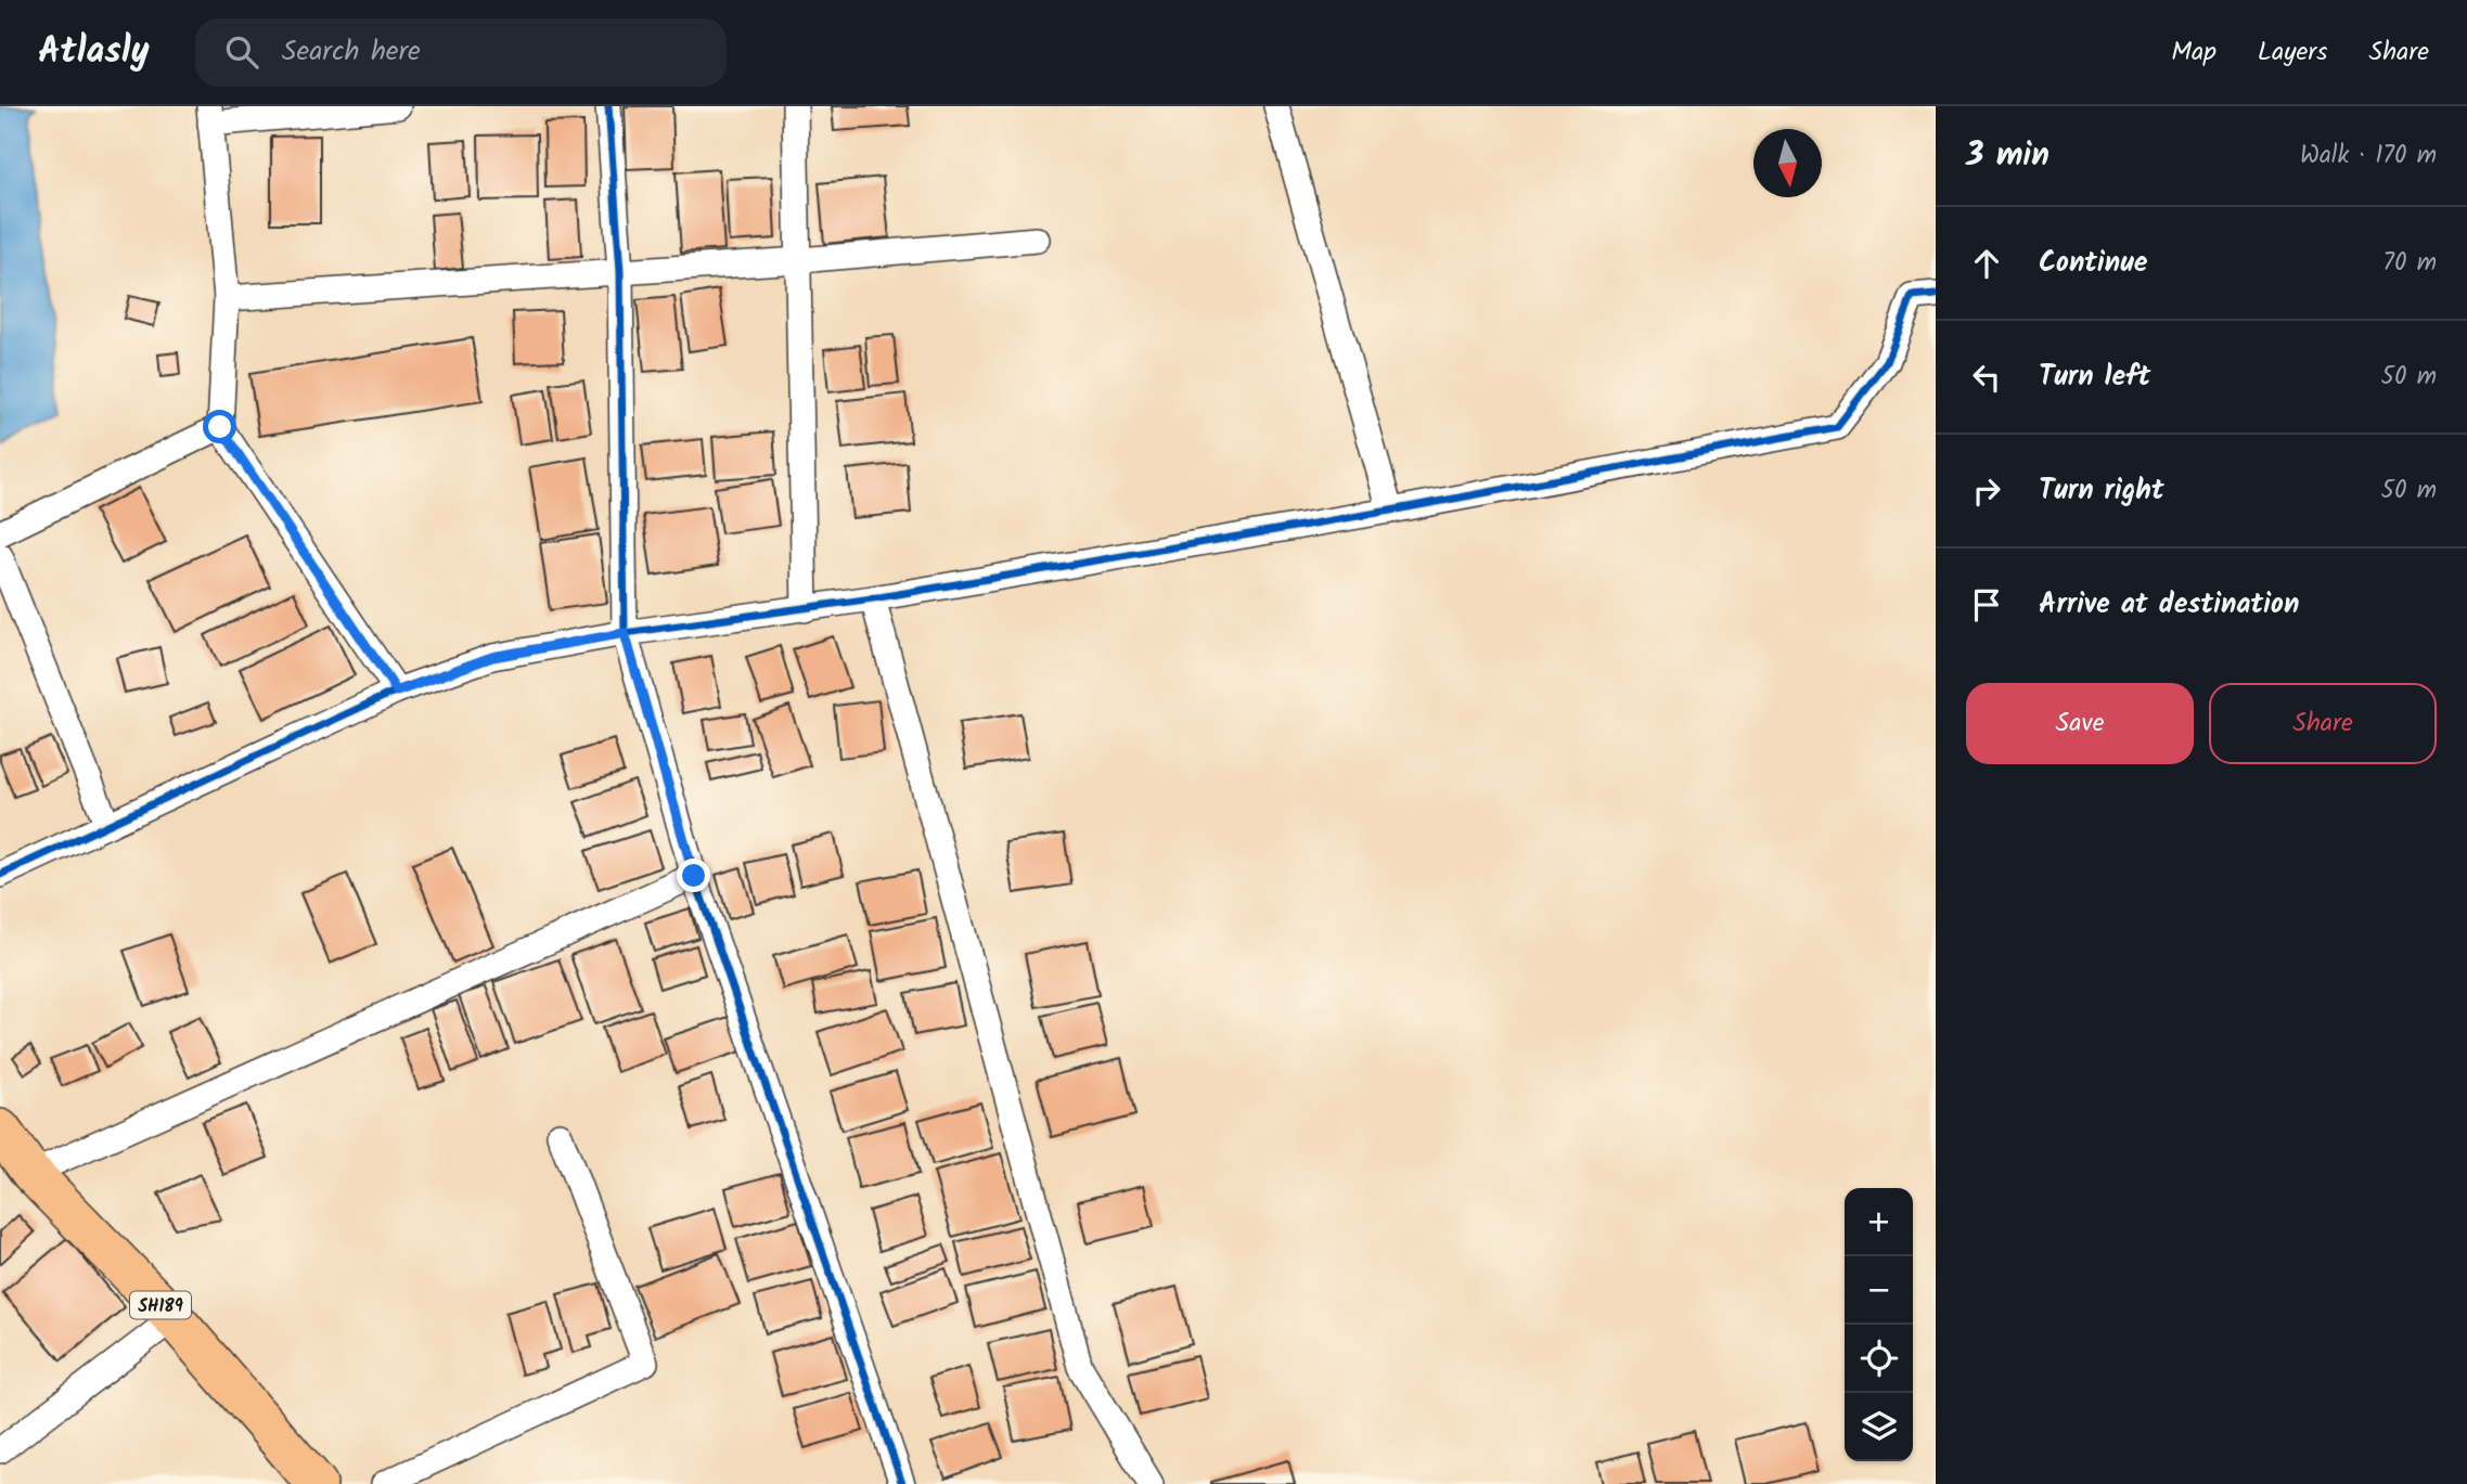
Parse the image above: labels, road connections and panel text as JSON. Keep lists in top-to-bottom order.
{
  "streets": {
    "main road": ["SH189"]
  },
  "north": "bottom",
  "page": {
    "header": "Atlasly",
    "search": "Search here",
    "nav": ["Map", "Layers", "Share"],
    "heading": ["3 min", "Walk · 170 m"],
    "list": [
      ["Continue", "70 m"],
      ["Turn left", "50 m"],
      ["Turn right", "50 m"],
      "Arrive at destination"
    ],
    "buttons": ["Save", "Share"],
    "map_buttons": ["+", "−"]
  }
}
